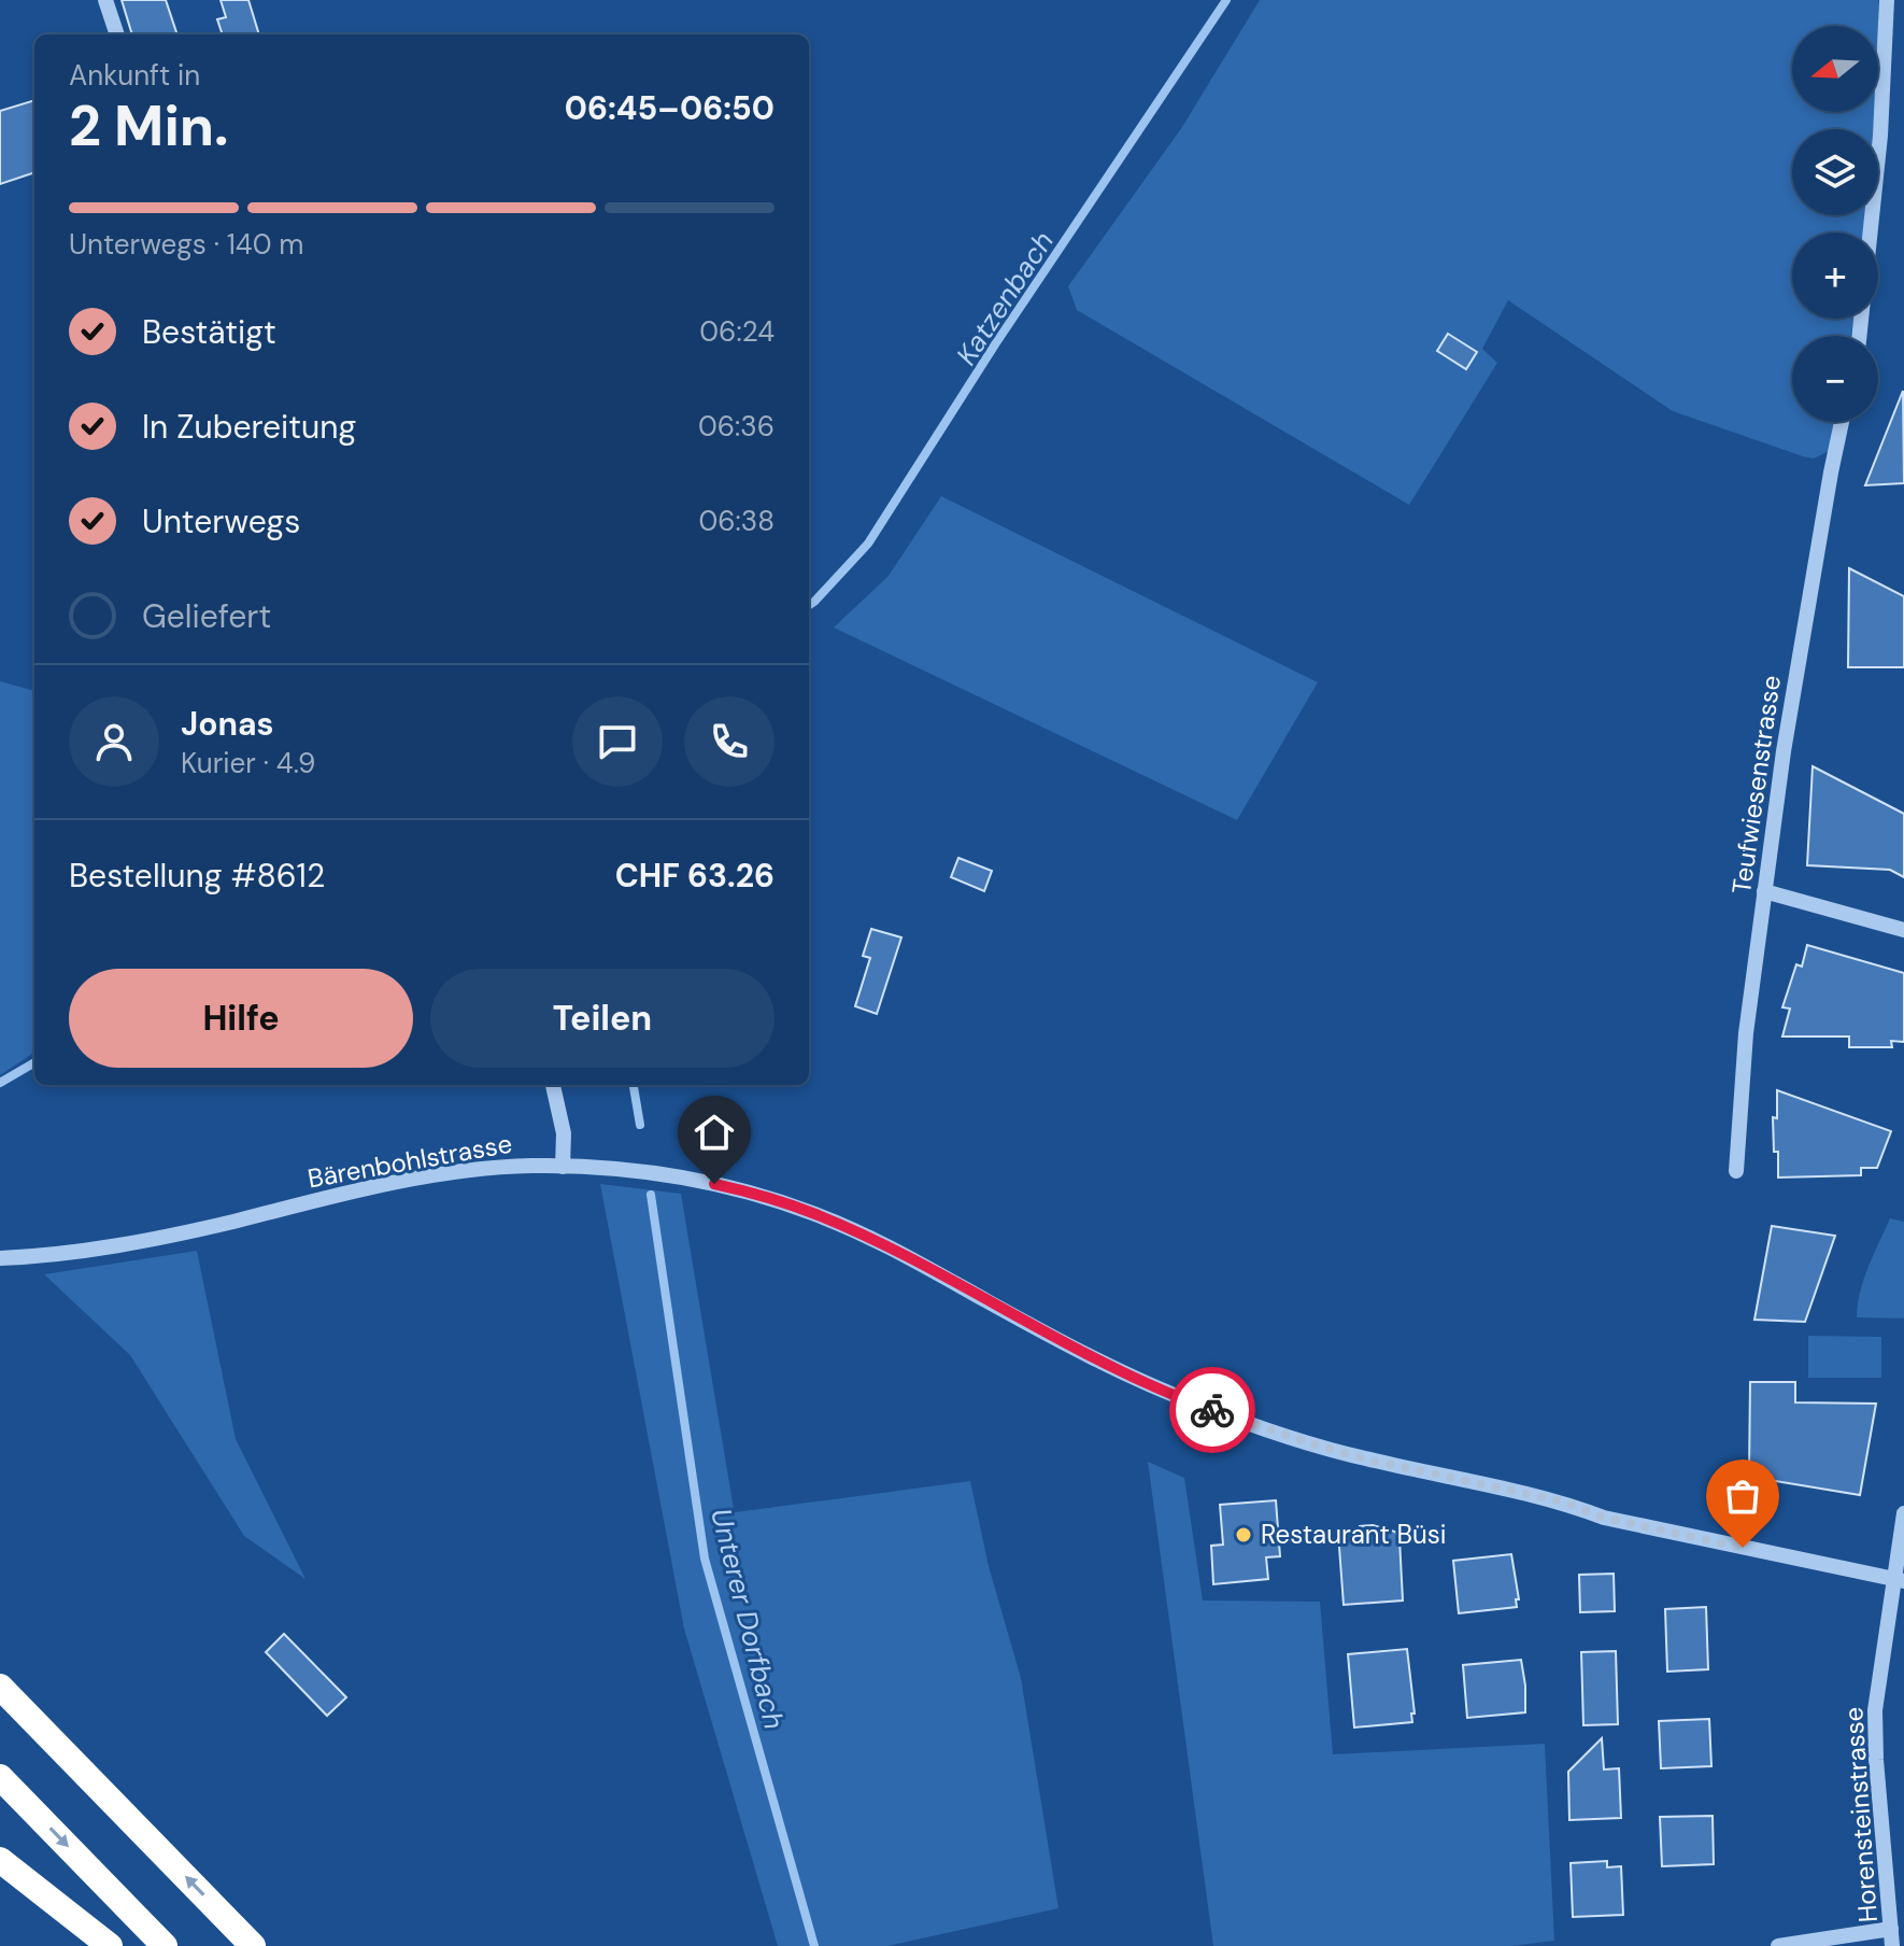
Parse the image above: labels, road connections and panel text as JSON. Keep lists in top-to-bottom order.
{
  "streets": {
    "street": ["Teufwiesenstrasse", "Bärenbohlstrasse", "Horensteinstrasse"]
  },
  "crossings": [
    ["Bärenbohlstrasse", "Horensteinstrasse"]
  ],
  "water": ["Katzenbach", "Unterer Dorfbach"],
  "places": ["Restaurant Büsi"],
  "north": "left",
  "page": {
    "map_buttons": ["+", "−"],
    "heading": ["2 Min.", "Ankunft in", "06:45–06:50"],
    "panel": [
      "Jonas",
      "Kurier · 4.9",
      "Bestellung #8612",
      "CHF 63.26"
    ],
    "bar": "Unterwegs · 140 m",
    "list": [
      ["Bestätigt", "06:24"],
      ["In Zubereitung", "06:36"],
      ["Unterwegs", "06:38"],
      "Geliefert"
    ],
    "buttons": ["Hilfe", "Teilen"]
  }
}
